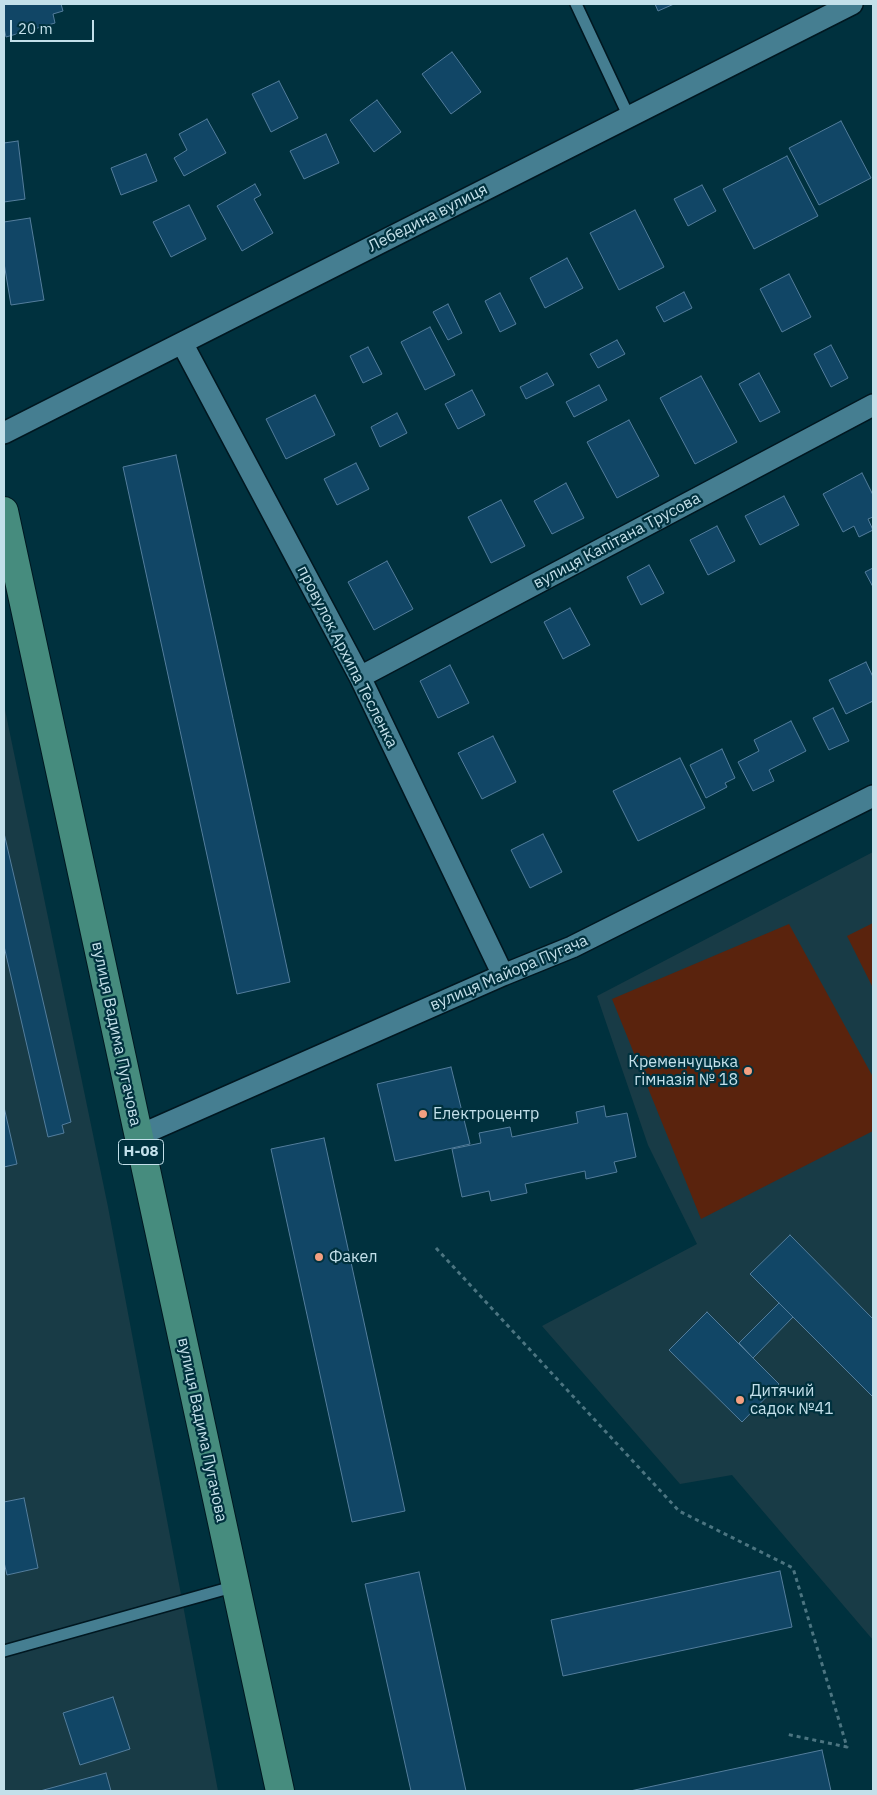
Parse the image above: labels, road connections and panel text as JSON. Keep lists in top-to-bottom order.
{
  "streets": {
    "main road": ["вулиця Вадима Пугачова", "Н-08"],
    "street": [
      "Лебедина вулиця",
      "вулиця Капітана Трусова",
      "провулок Архипа Тесленка",
      "вулиця Майора Пугача"
    ]
  },
  "crossings": [
    ["Лебедина вулиця", "провулок Архипа Тесленка"],
    ["вулиця Капітана Трусова", "провулок Архипа Тесленка"],
    ["провулок Архипа Тесленка", "вулиця Майора Пугача"],
    ["вулиця Майора Пугача", "вулиця Вадима Пугачова"]
  ],
  "places": [
    "Кременчуцька гімназія № 18",
    "Електроцентр",
    "Факел",
    "Дитячий садок №41"
  ],
  "scale_bar": "20 m"
}
